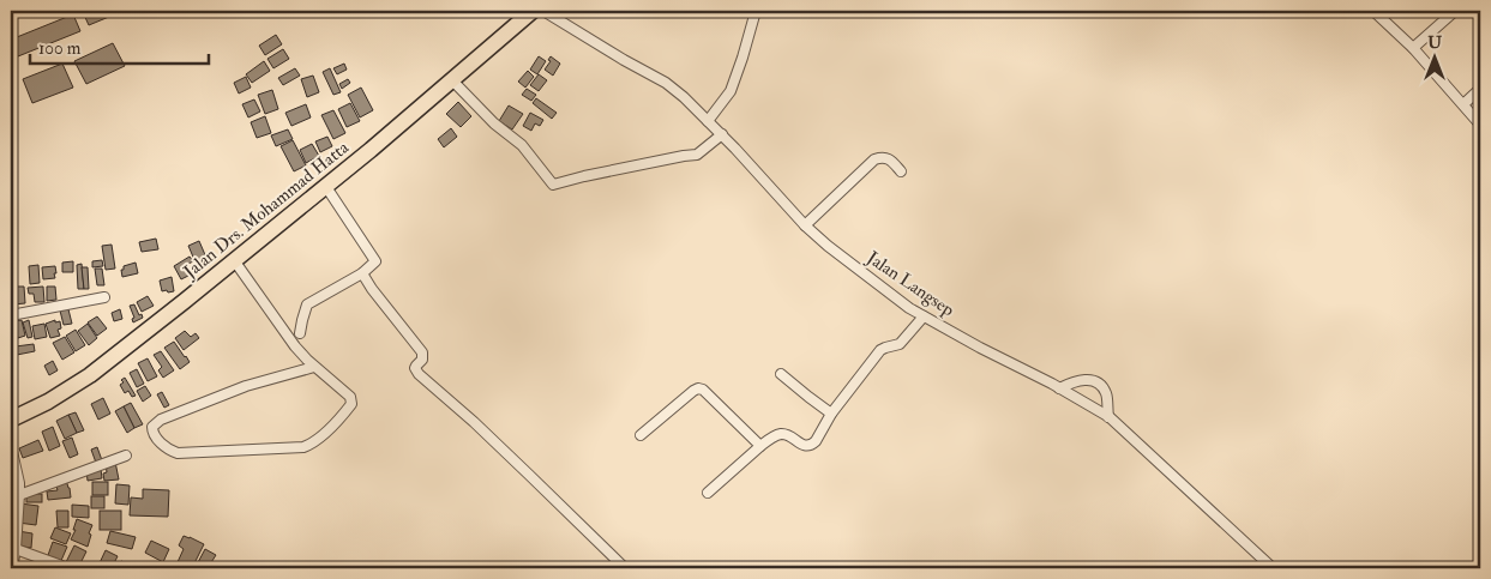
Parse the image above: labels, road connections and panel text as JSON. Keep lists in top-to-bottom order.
{
  "streets": {
    "main road": ["Jalan Drs. Mohammad Hatta"],
    "street": ["Jalan Langsep"]
  },
  "scale_bar": "100 m",
  "north": "top"
}
